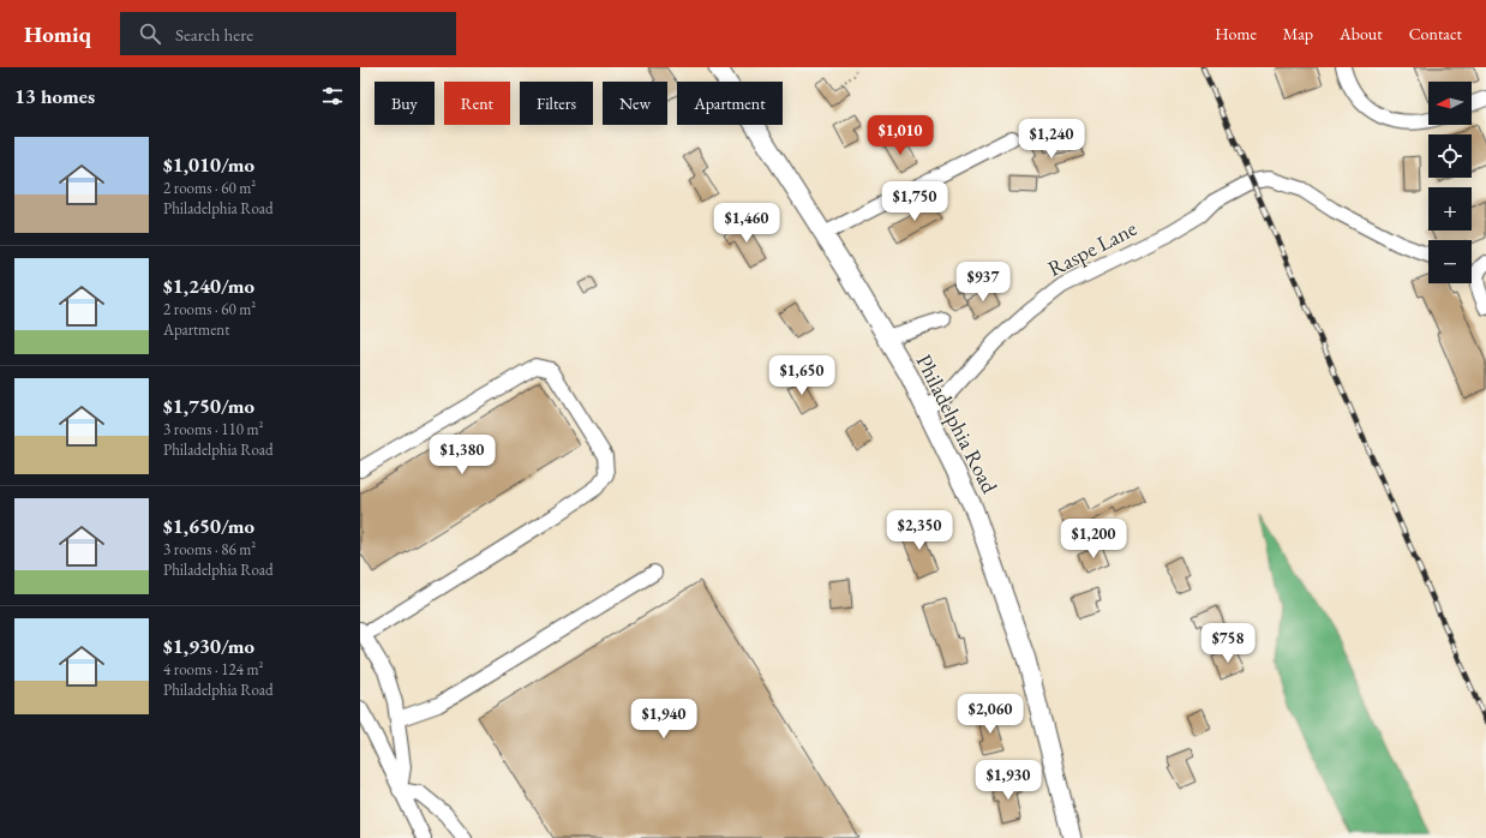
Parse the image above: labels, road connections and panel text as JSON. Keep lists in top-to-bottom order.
{
  "streets": {
    "main road": ["Philadelphia Road"],
    "street": ["Raspe Lane"]
  },
  "crossings": [
    ["Raspe Lane", "Philadelphia Road"]
  ],
  "north": "left",
  "page": {
    "header": "Homiq",
    "search": "Search here",
    "nav": [
      "Home",
      "Map",
      "About",
      "Contact"
    ],
    "heading": "13 homes",
    "map_buttons": ["+", "−"],
    "chip": [
      "Buy",
      "Rent",
      "Filters",
      "New",
      "Apartment"
    ],
    "price": [
      "$1,010",
      "$1,240",
      "$1,750",
      "$1,460",
      "$937",
      "$1,650",
      "$1,380",
      "$2,350",
      "$1,200",
      "$758",
      "$2,060",
      "$1,940",
      "$1,930"
    ],
    "list": [
      {
        "name": "$1,010/mo",
        "note": "2 rooms · 60 m² · Philadelphia Road"
      },
      {
        "name": "$1,240/mo",
        "note": "2 rooms · 60 m² · Apartment"
      },
      {
        "name": "$1,750/mo",
        "note": "3 rooms · 110 m² · Philadelphia Road"
      },
      {
        "name": "$1,650/mo",
        "note": "3 rooms · 86 m² · Philadelphia Road"
      },
      {
        "name": "$1,930/mo",
        "note": "4 rooms · 124 m² · Philadelphia Road"
      }
    ]
  }
}
